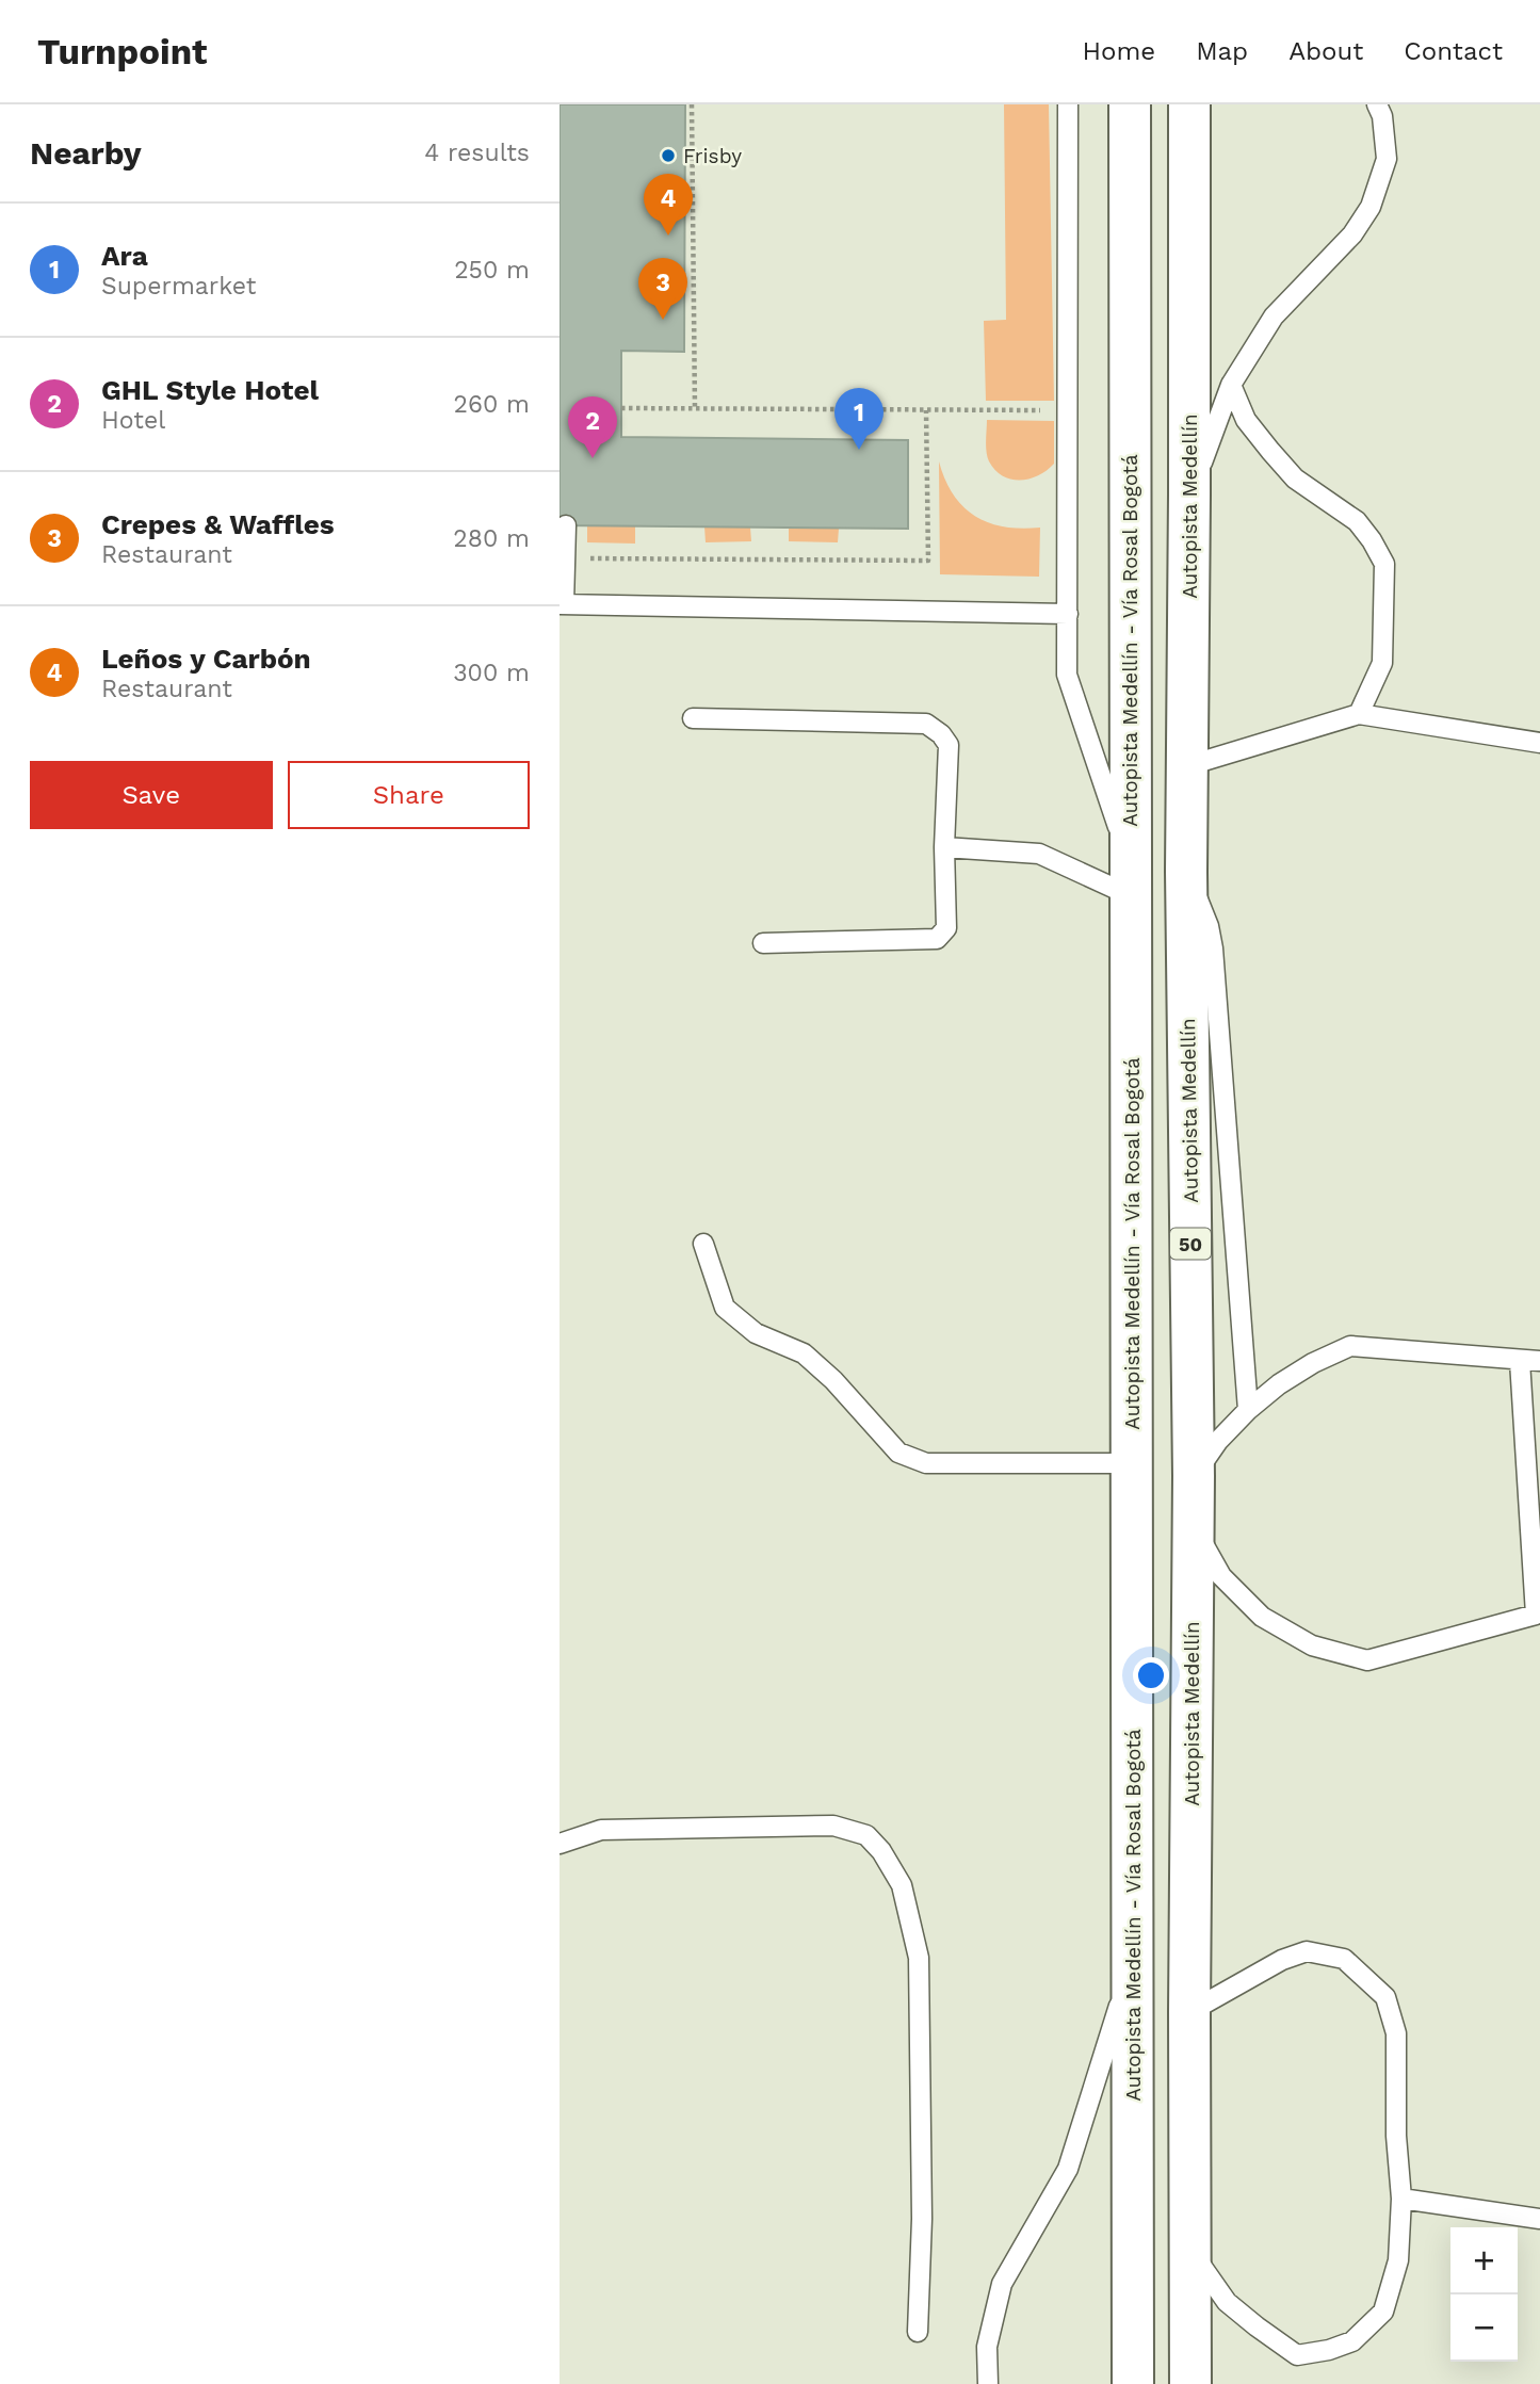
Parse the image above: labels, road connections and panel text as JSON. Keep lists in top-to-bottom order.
{
  "streets": {
    "highway": ["Autopista Medellín", "Autopista Medellín - Vía Rosal Bogotá", "50"]
  },
  "places": ["Frisby"],
  "page": {
    "header": "Turnpoint",
    "nav": [
      "Home",
      "Map",
      "About",
      "Contact"
    ],
    "heading": ["Nearby", "4 results"],
    "pins": [
      "4",
      "3",
      "1",
      "2"
    ],
    "list": [
      {
        "mark": "1",
        "name": "Ara",
        "note": "Supermarket",
        "value": "250 m"
      },
      {
        "mark": "2",
        "name": "GHL Style Hotel",
        "note": "Hotel",
        "value": "260 m"
      },
      {
        "mark": "3",
        "name": "Crepes & Waffles",
        "note": "Restaurant",
        "value": "280 m"
      },
      {
        "mark": "4",
        "name": "Leños y Carbón",
        "note": "Restaurant",
        "value": "300 m"
      }
    ],
    "buttons": ["Save", "Share"],
    "map_buttons": ["+", "−"]
  }
}
